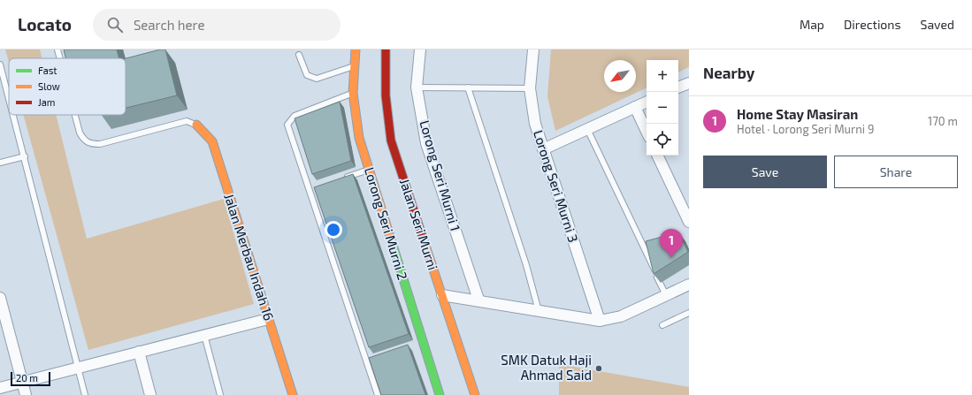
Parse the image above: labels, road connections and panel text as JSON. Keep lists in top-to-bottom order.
{
  "streets": {
    "street": [
      "Lorong Seri Murni 1",
      "Lorong Seri Murni 3",
      "Lorong Seri Murni 2",
      "Jalan Seri Murni",
      "Jalan Merbau Indah 16"
    ]
  },
  "places": ["SMK Datuk Haji Ahmad Said"],
  "legend": ["Fast", "Slow", "Jam"],
  "scale_bar": "20 m",
  "north": "bottom left",
  "page": {
    "header": "Locato",
    "search": "Search here",
    "nav": ["Map", "Directions", "Saved"],
    "heading": "Nearby",
    "map_buttons": ["+", "−"],
    "list": [
      {
        "mark": "1",
        "name": "Home Stay Masiran",
        "note": "Hotel · Lorong Seri Murni 9",
        "value": "170 m"
      }
    ],
    "buttons": ["Save", "Share"],
    "pins": "1",
    "scale": "20 m"
  }
}
